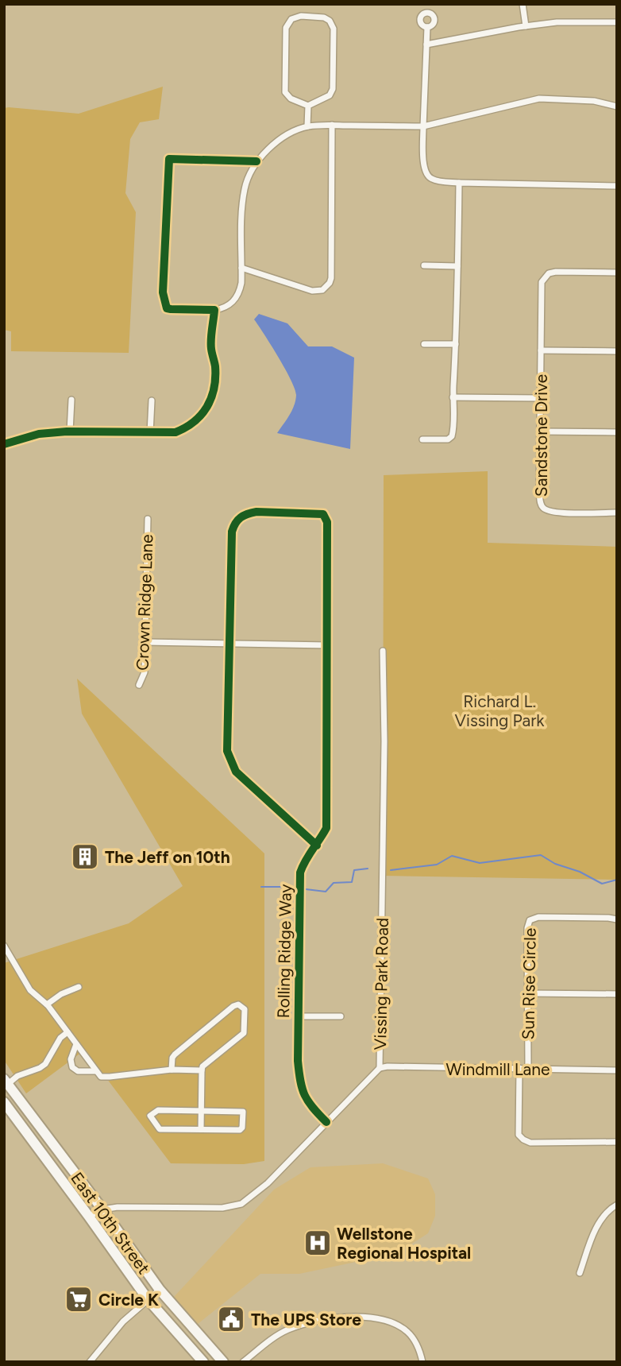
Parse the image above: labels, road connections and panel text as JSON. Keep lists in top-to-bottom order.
{
  "streets": {
    "main road": ["East 10th Street"],
    "street": [
      "Sandstone Drive",
      "Crown Ridge Lane",
      "Rolling Ridge Way",
      "Vissing Park Road",
      "Sun Rise Circle",
      "Windmill Lane"
    ]
  },
  "crossings": [
    ["Rolling Ridge Way", "Vissing Park Road"],
    ["Vissing Park Road", "Windmill Lane"],
    ["Vissing Park Road", "East 10th Street"],
    ["Sun Rise Circle", "Windmill Lane"]
  ],
  "parks": ["Richard L. Vissing Park"],
  "places": {
    "building": ["The Jeff on 10th"],
    "hospital": ["Wellstone Regional Hospital"],
    "supermarket": ["Circle K"],
    "public building": ["The UPS Store"]
  }
}
